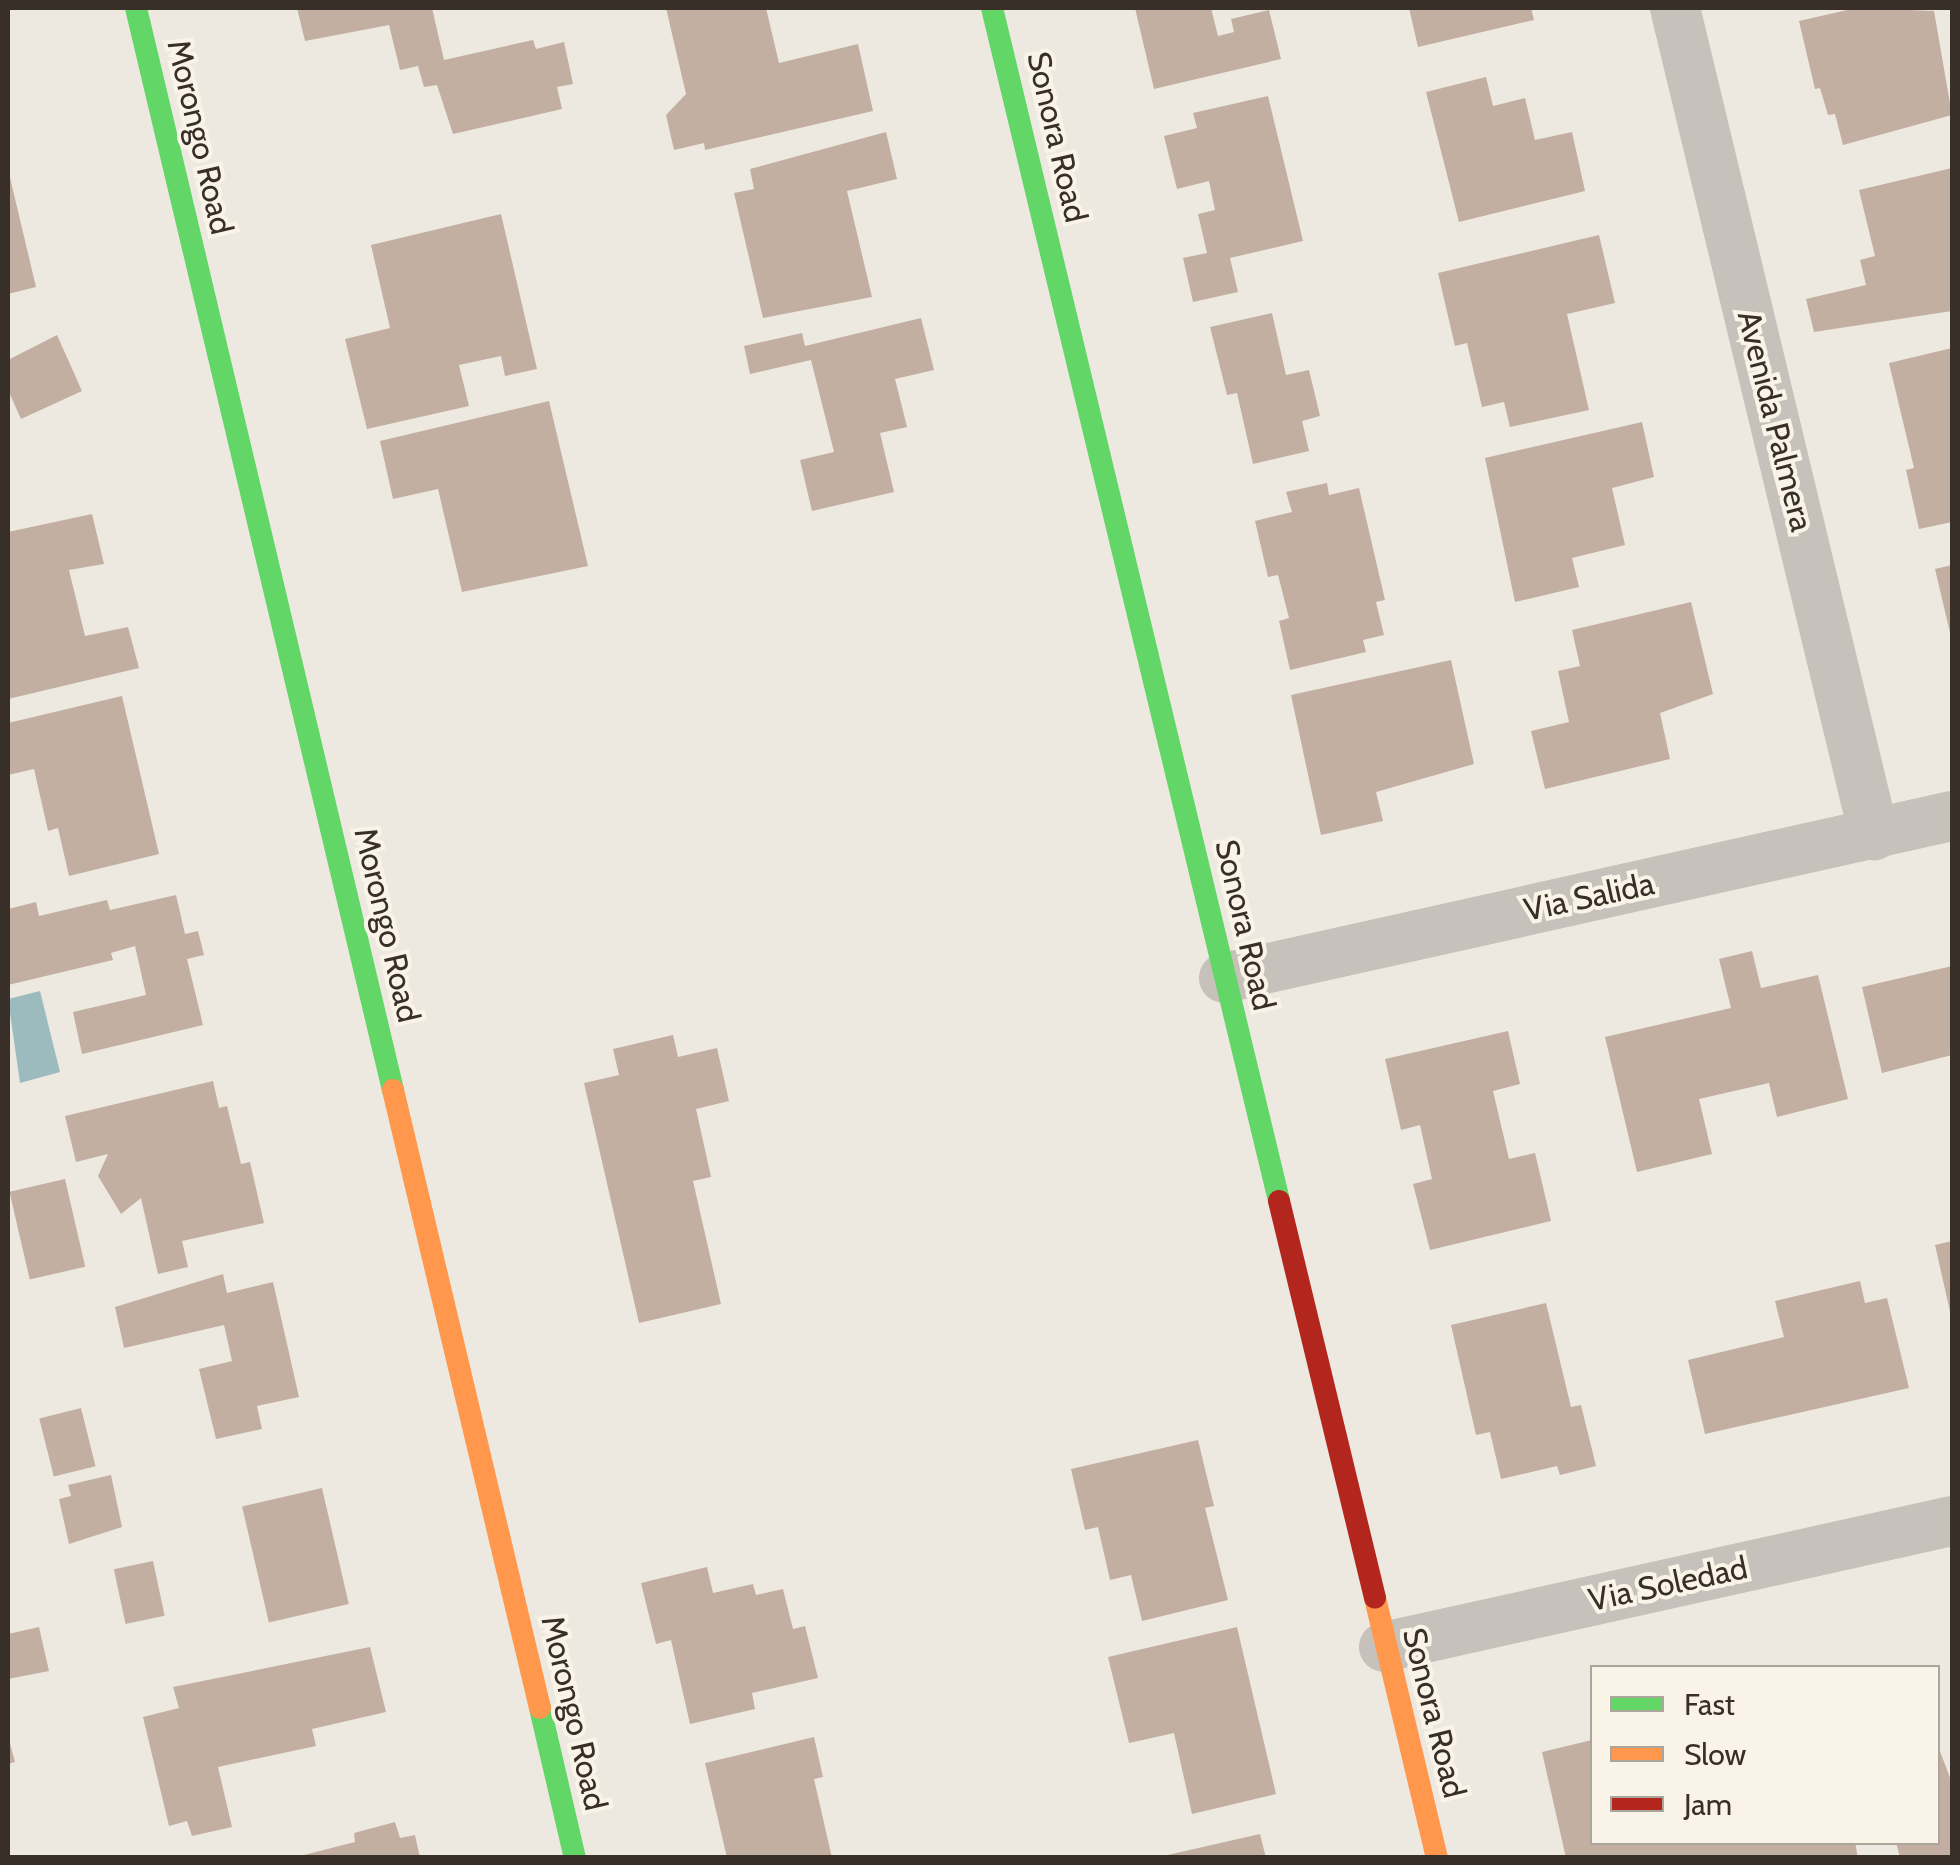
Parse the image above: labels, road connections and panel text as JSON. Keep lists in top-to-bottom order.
{
  "streets": {
    "street": [
      "Morongo Road",
      "Sonora Road",
      "Avenida Palmera",
      "Via Salida",
      "Via Soledad"
    ]
  },
  "crossings": [
    ["Sonora Road", "Via Salida"],
    ["Sonora Road", "Via Soledad"],
    ["Avenida Palmera", "Via Salida"]
  ],
  "legend": ["Fast", "Slow", "Jam"]
}
